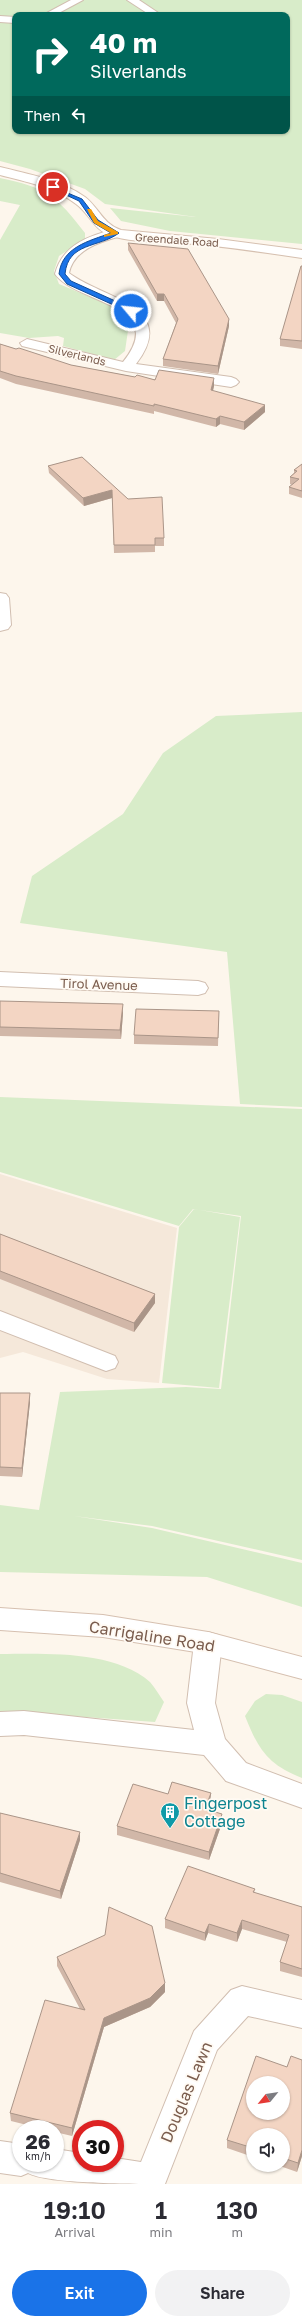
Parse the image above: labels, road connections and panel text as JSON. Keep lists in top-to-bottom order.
{
  "streets": {
    "street": [
      "Greendale Road",
      "Silverlands",
      "Tirol Avenue",
      "Carrigaline Road",
      "Douglas Lawn"
    ]
  },
  "places": {
    "building": ["Fingerpost Cottage"]
  },
  "north": "bottom left",
  "page": {
    "turn": ["40 m", "Silverlands"],
    "then": "Then",
    "speed": "26 km/h",
    "limit": "30",
    "eta": [
      "19:10",
      "Arrival",
      "1",
      "min",
      "130",
      "m"
    ],
    "buttons": ["Exit", "Share"]
  }
}
